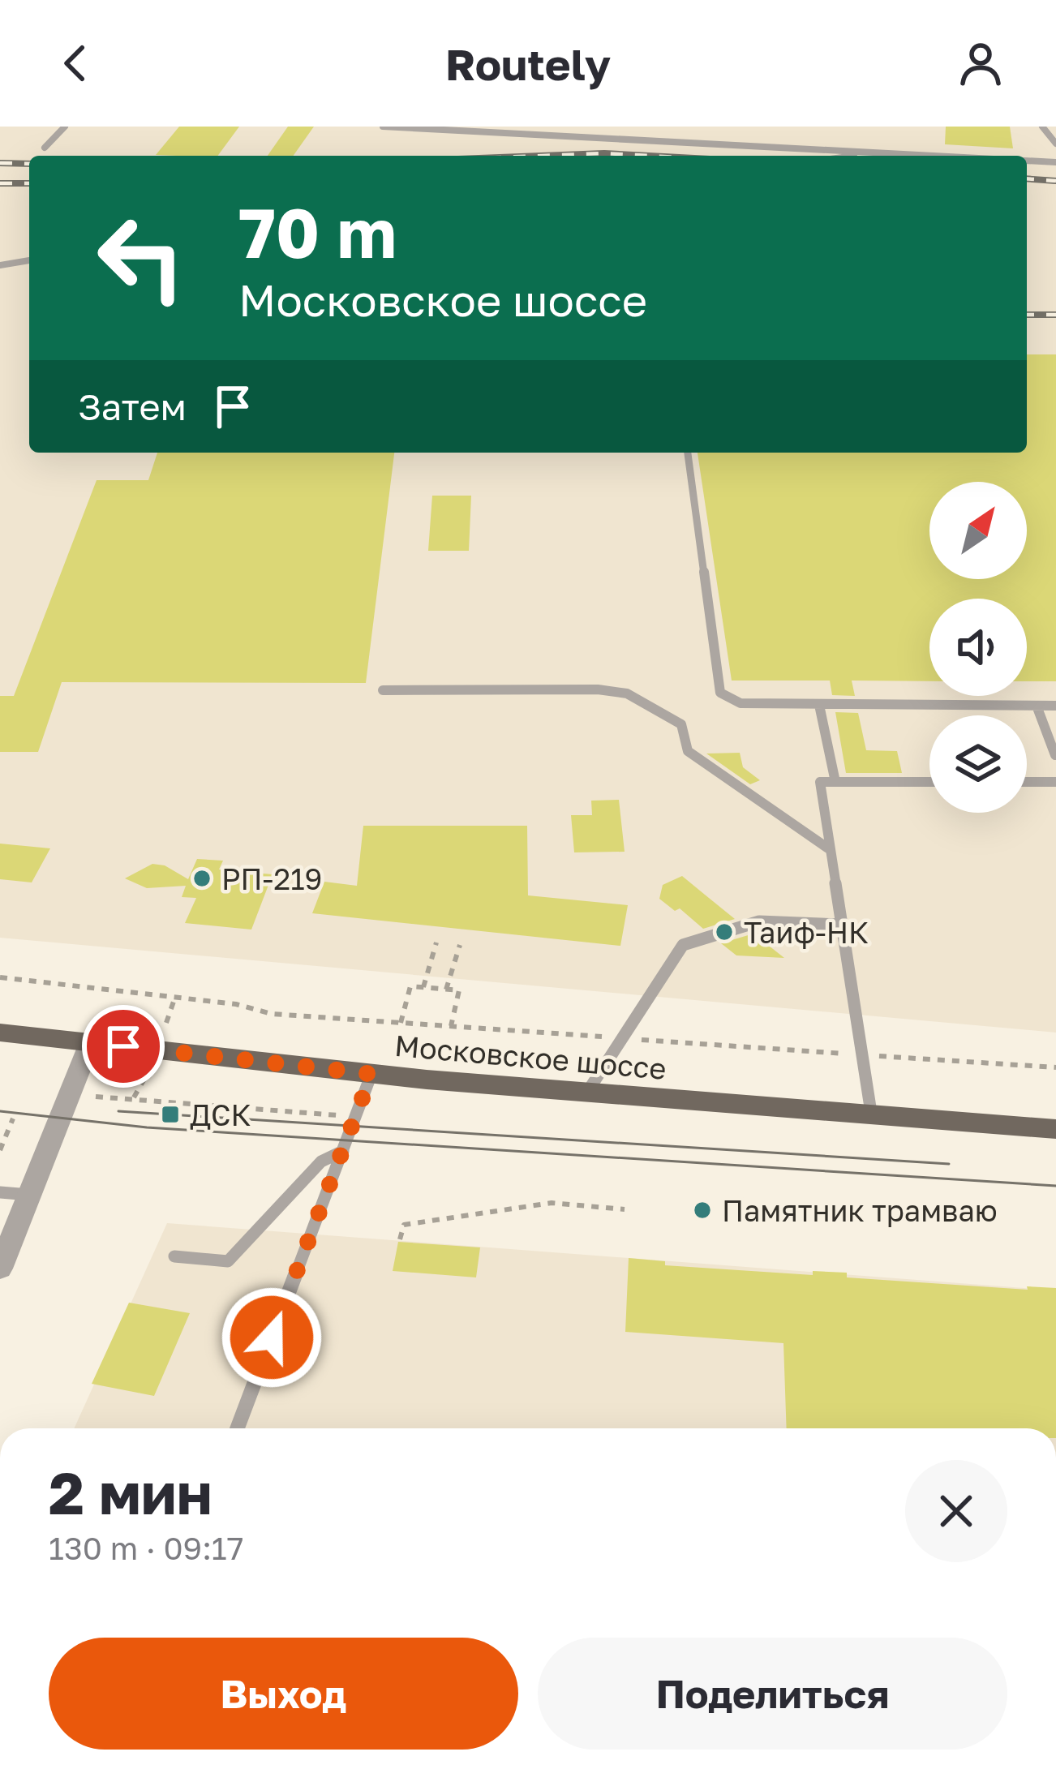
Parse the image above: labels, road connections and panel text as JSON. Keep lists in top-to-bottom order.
{
  "streets": {
    "main road": ["Московское шоссе"]
  },
  "places": {
    "other": ["РП-219", "Таиф-НК", "Памятник трамваю"],
    "transit": ["ДСК"]
  },
  "north": "top right",
  "page": {
    "header": "Routely",
    "turn": ["70 m", "Московское шоссе"],
    "then": "Затем",
    "heading": ["2 мин", "130 m · 09:17"],
    "buttons": ["Выход", "Поделиться"]
  }
}
